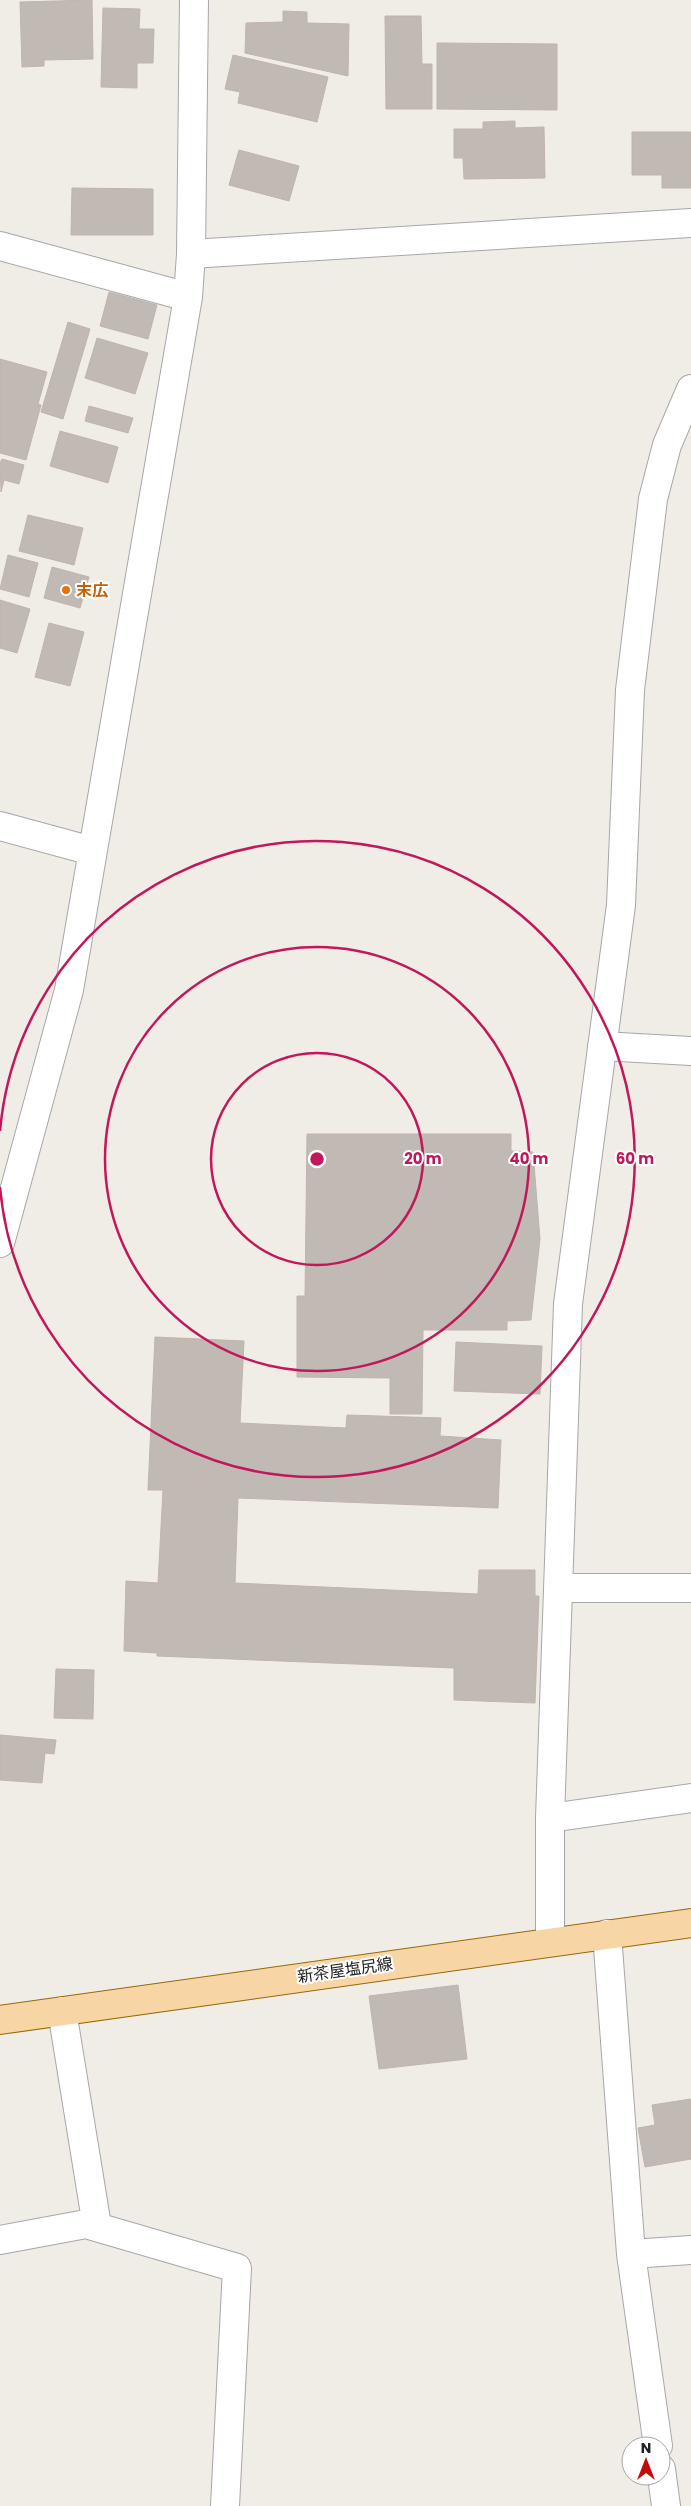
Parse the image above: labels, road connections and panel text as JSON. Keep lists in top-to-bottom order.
{
  "streets": {
    "main road": ["新茶屋塩尻線"]
  },
  "places": ["末広"],
  "north": "top",
  "rings": ["20 m", "40 m", "60 m"]
}
